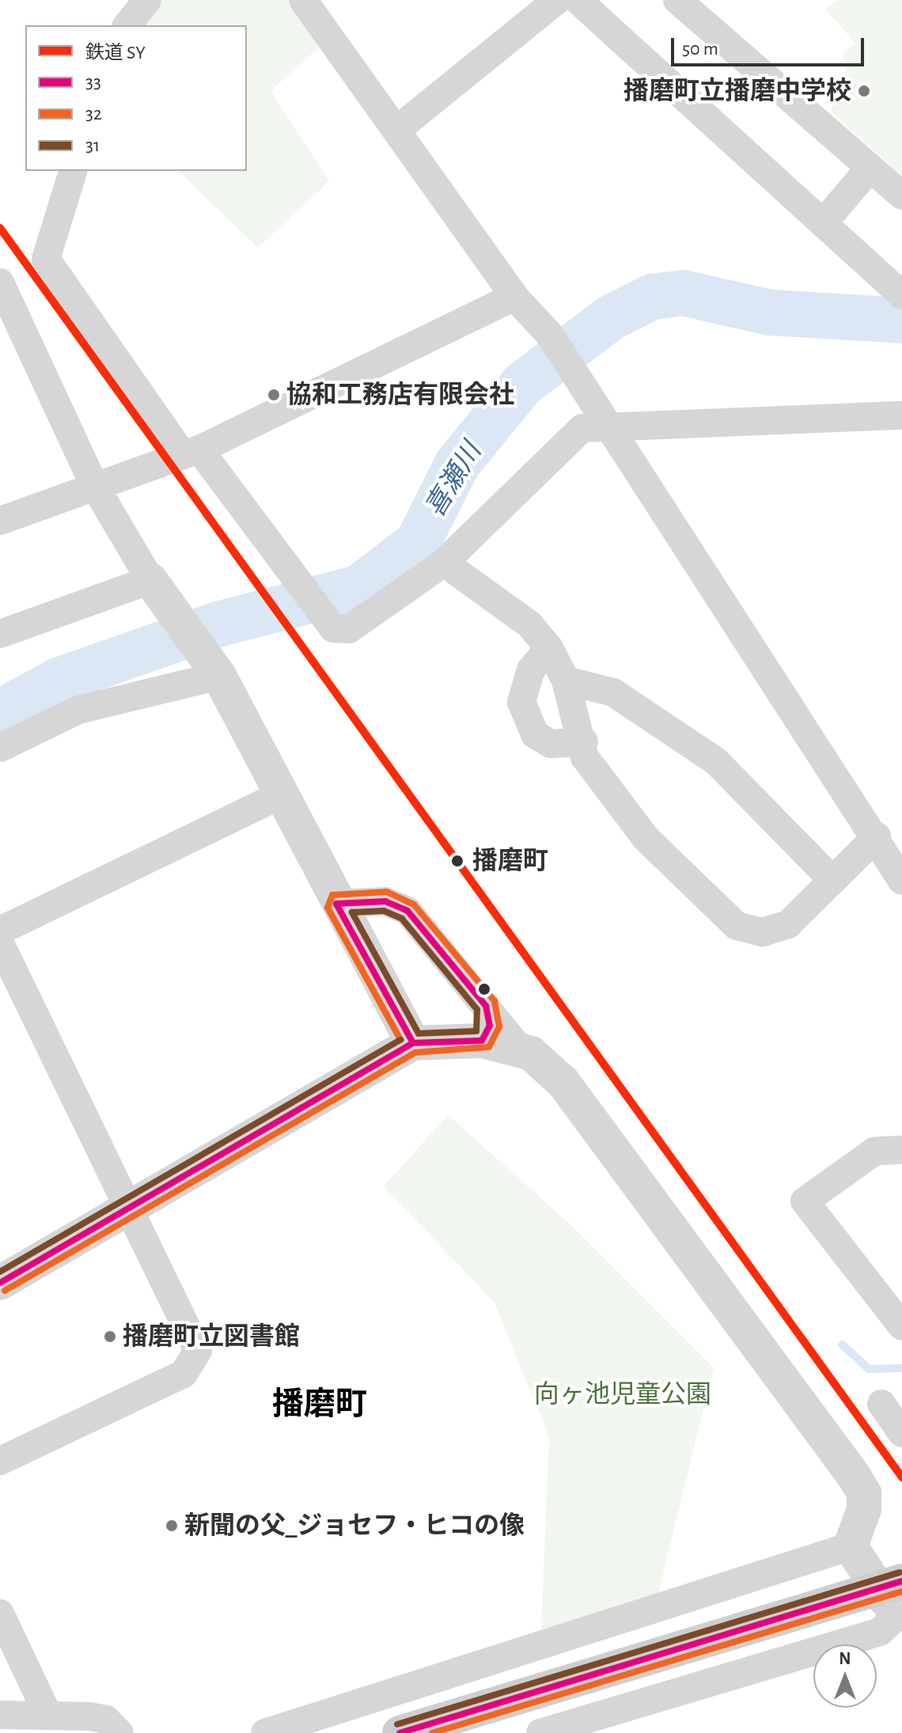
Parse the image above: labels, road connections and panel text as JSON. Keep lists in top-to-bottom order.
{
  "districts": ["播磨町"],
  "water": ["喜瀬川"],
  "parks": ["向ヶ池児童公園"],
  "places": [
    "播磨町立播磨中学校",
    "協和工務店有限会社",
    "播磨町",
    "播磨町立図書館",
    "新聞の父_ジョセフ・ヒコの像"
  ],
  "lines": [
    "rail line SY",
    "transit line 32",
    "transit line 33",
    "transit line 31"
  ],
  "legend": [
    "鉄道 SY",
    "33",
    "32",
    "31"
  ],
  "scale_bar": "50 m",
  "north": "top"
}
